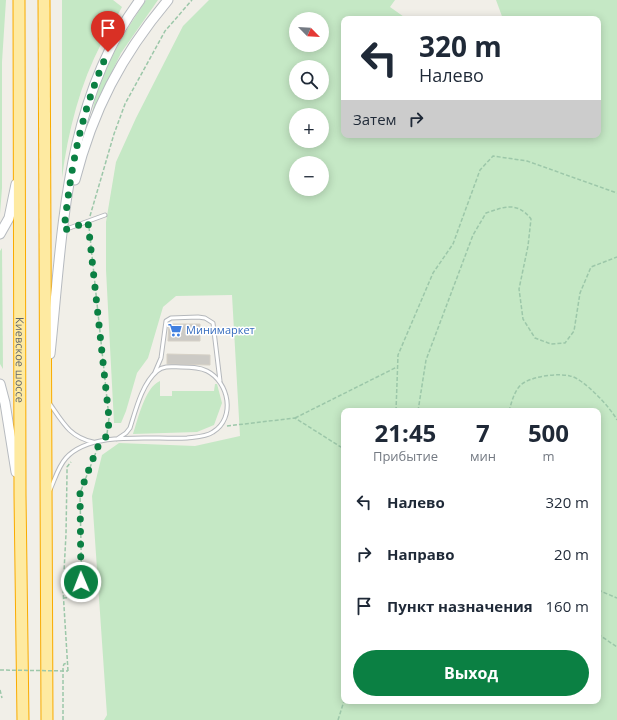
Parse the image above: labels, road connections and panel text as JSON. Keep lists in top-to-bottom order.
{
  "streets": {
    "highway": ["Киевское шоссе"]
  },
  "places": {
    "supermarket": ["Минимаркет"]
  },
  "north": "bottom right",
  "page": {
    "map_buttons": ["+", "−"],
    "turn": ["320 m", "Налево"],
    "then": "Затем",
    "eta": [
      "21:45",
      "Прибытие",
      "7",
      "мин",
      "500",
      "m"
    ],
    "list": [
      {
        "name": "Налево",
        "value": "320 m"
      },
      {
        "name": "Направо",
        "value": "20 m"
      },
      {
        "name": "Пункт назначения",
        "value": "160 m"
      }
    ],
    "buttons": "Выход"
  }
}
